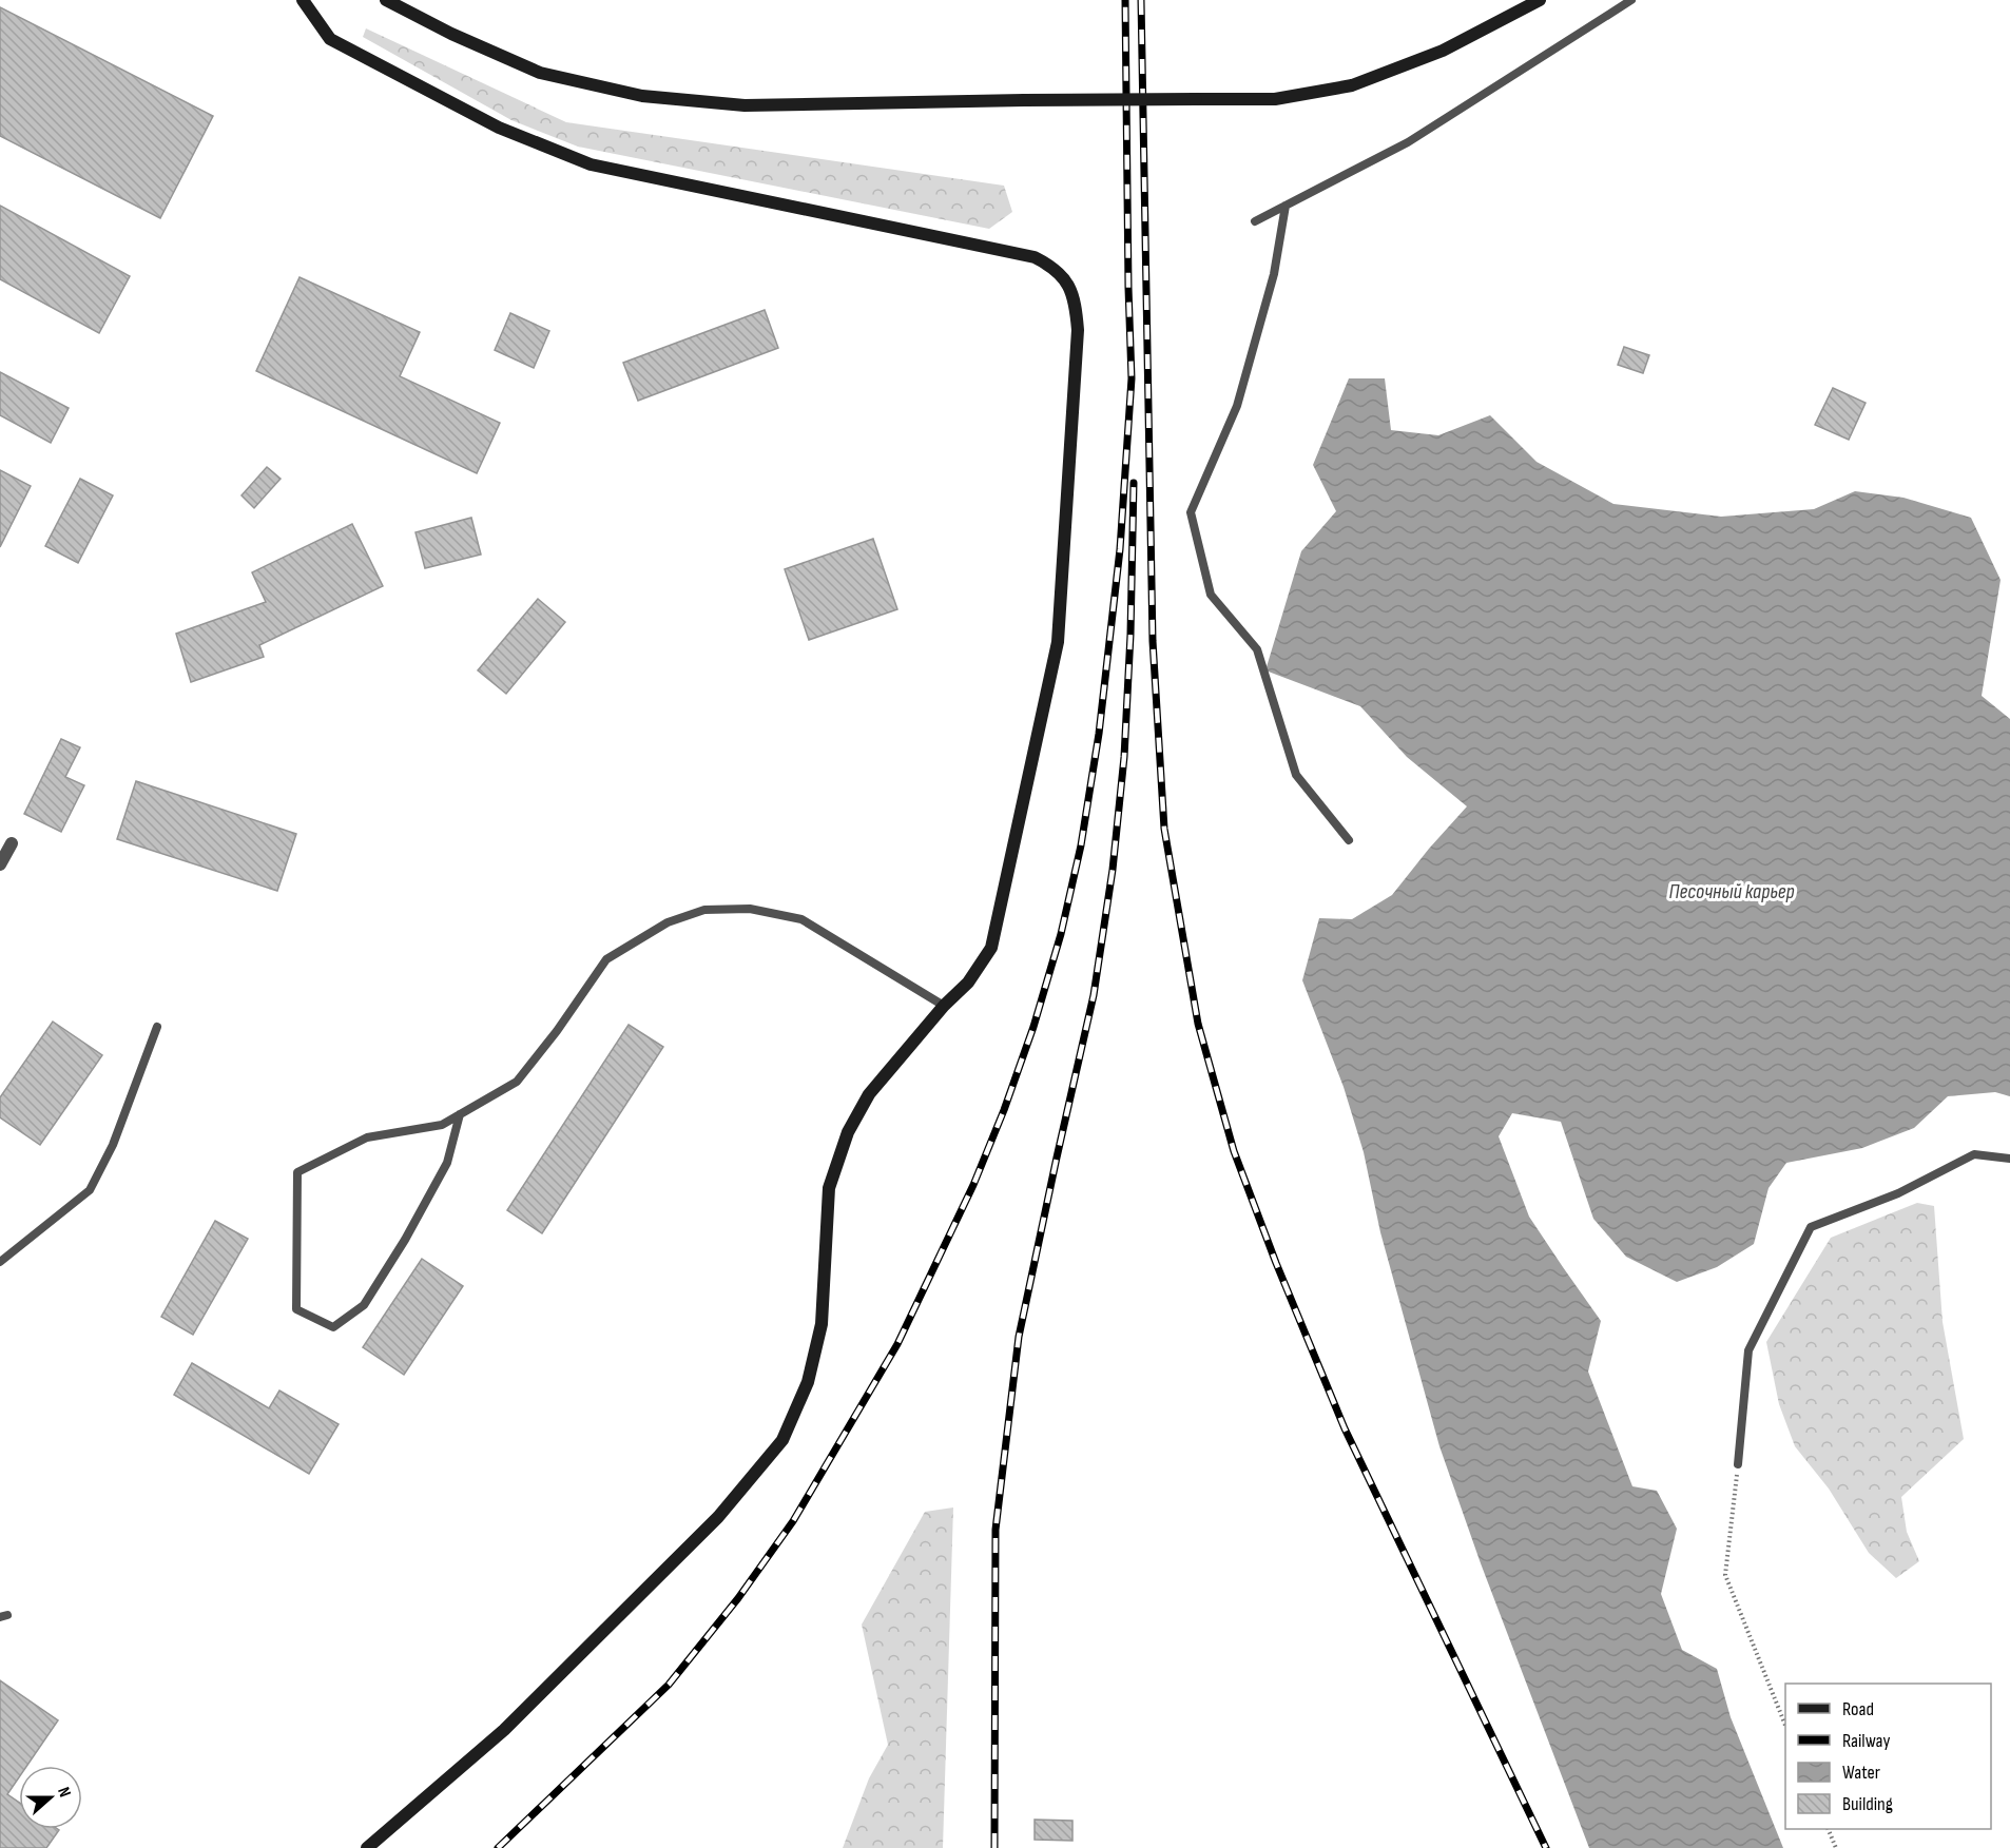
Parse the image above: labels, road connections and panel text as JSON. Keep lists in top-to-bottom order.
{
  "water": ["Песочный карьер"],
  "legend": [
    "Road",
    "Railway",
    "Water",
    "Building"
  ],
  "north": "right"
}
